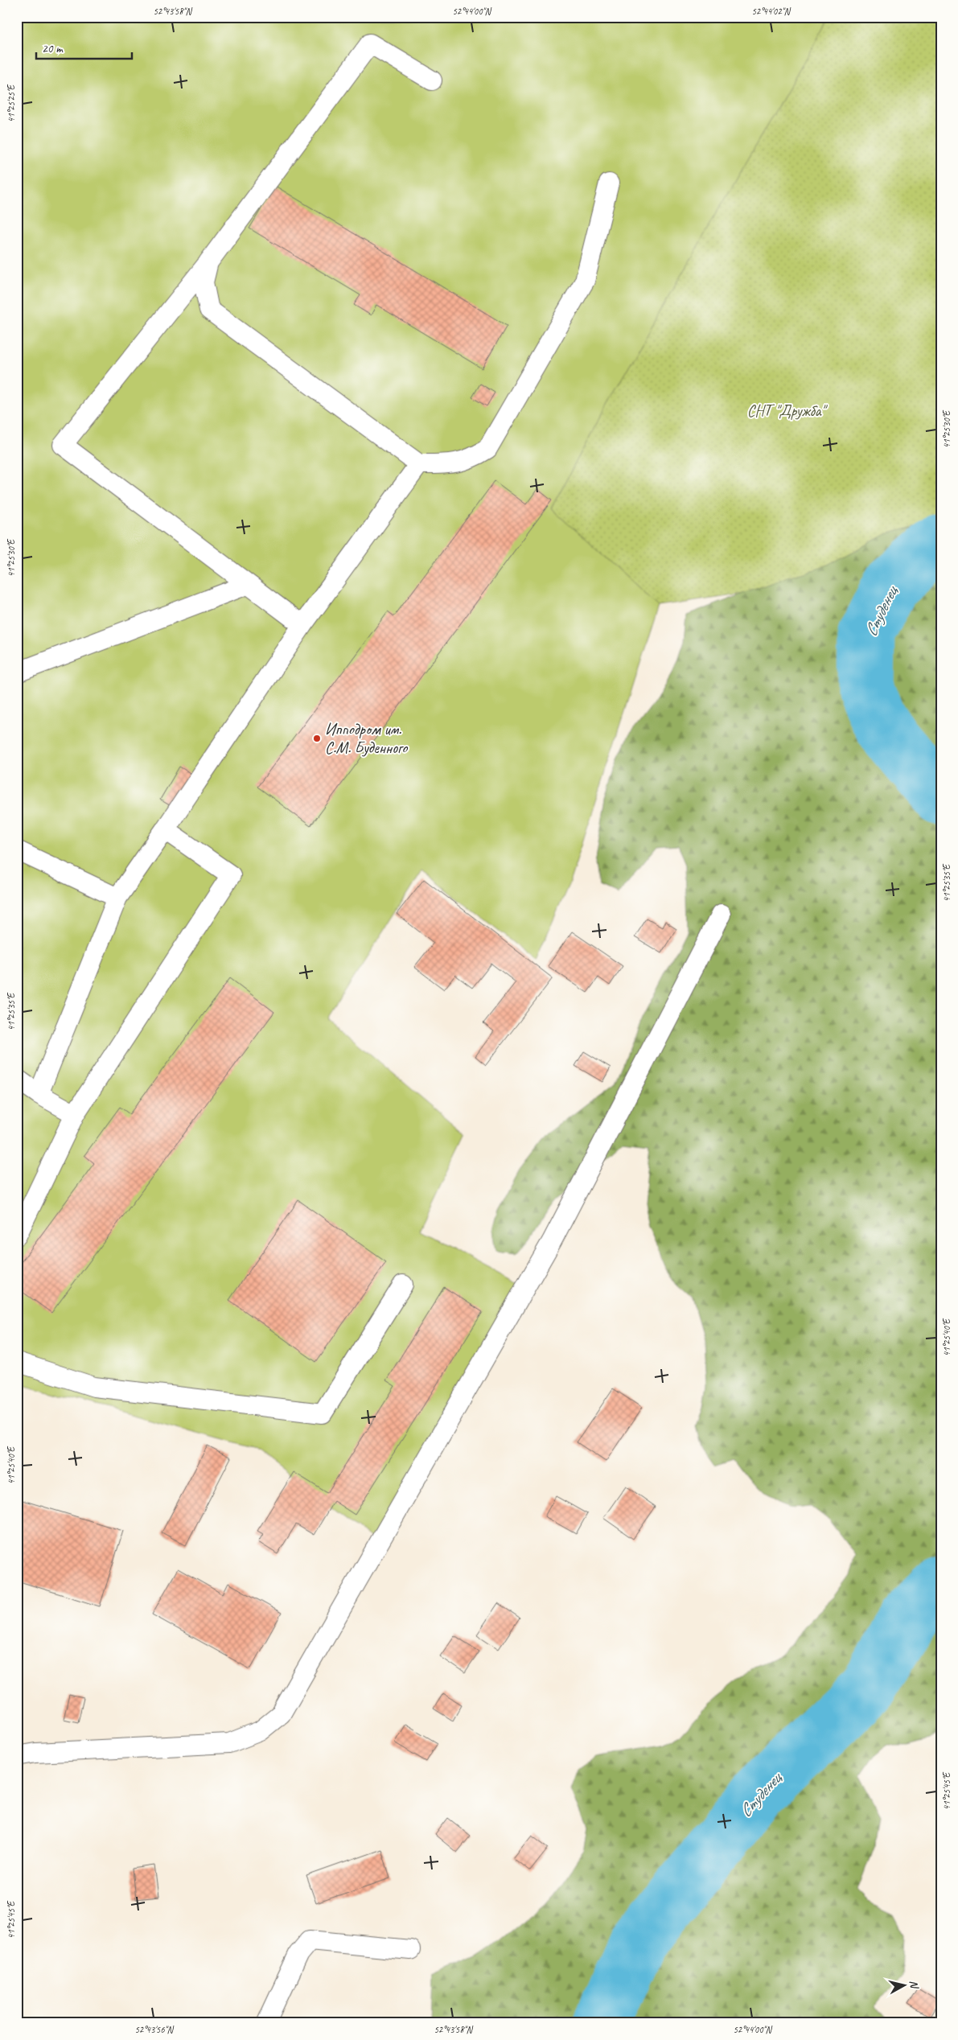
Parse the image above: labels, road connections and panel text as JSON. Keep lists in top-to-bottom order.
{
  "water": ["Студенец"],
  "parks": ["СНТ \"Дружба\""],
  "places": ["Ипподром им. С.М. Буденного"],
  "scale_bar": "20 m",
  "north": "right",
  "coordinates": [
    "52°43'58\"N",
    "52°44'00\"N",
    "52°44'02\"N",
    "41°25'25\"E",
    "41°25'30\"E",
    "41°25'35\"E",
    "41°25'40\"E",
    "41°25'45\"E",
    "52°43'56\"N"
  ]
}
